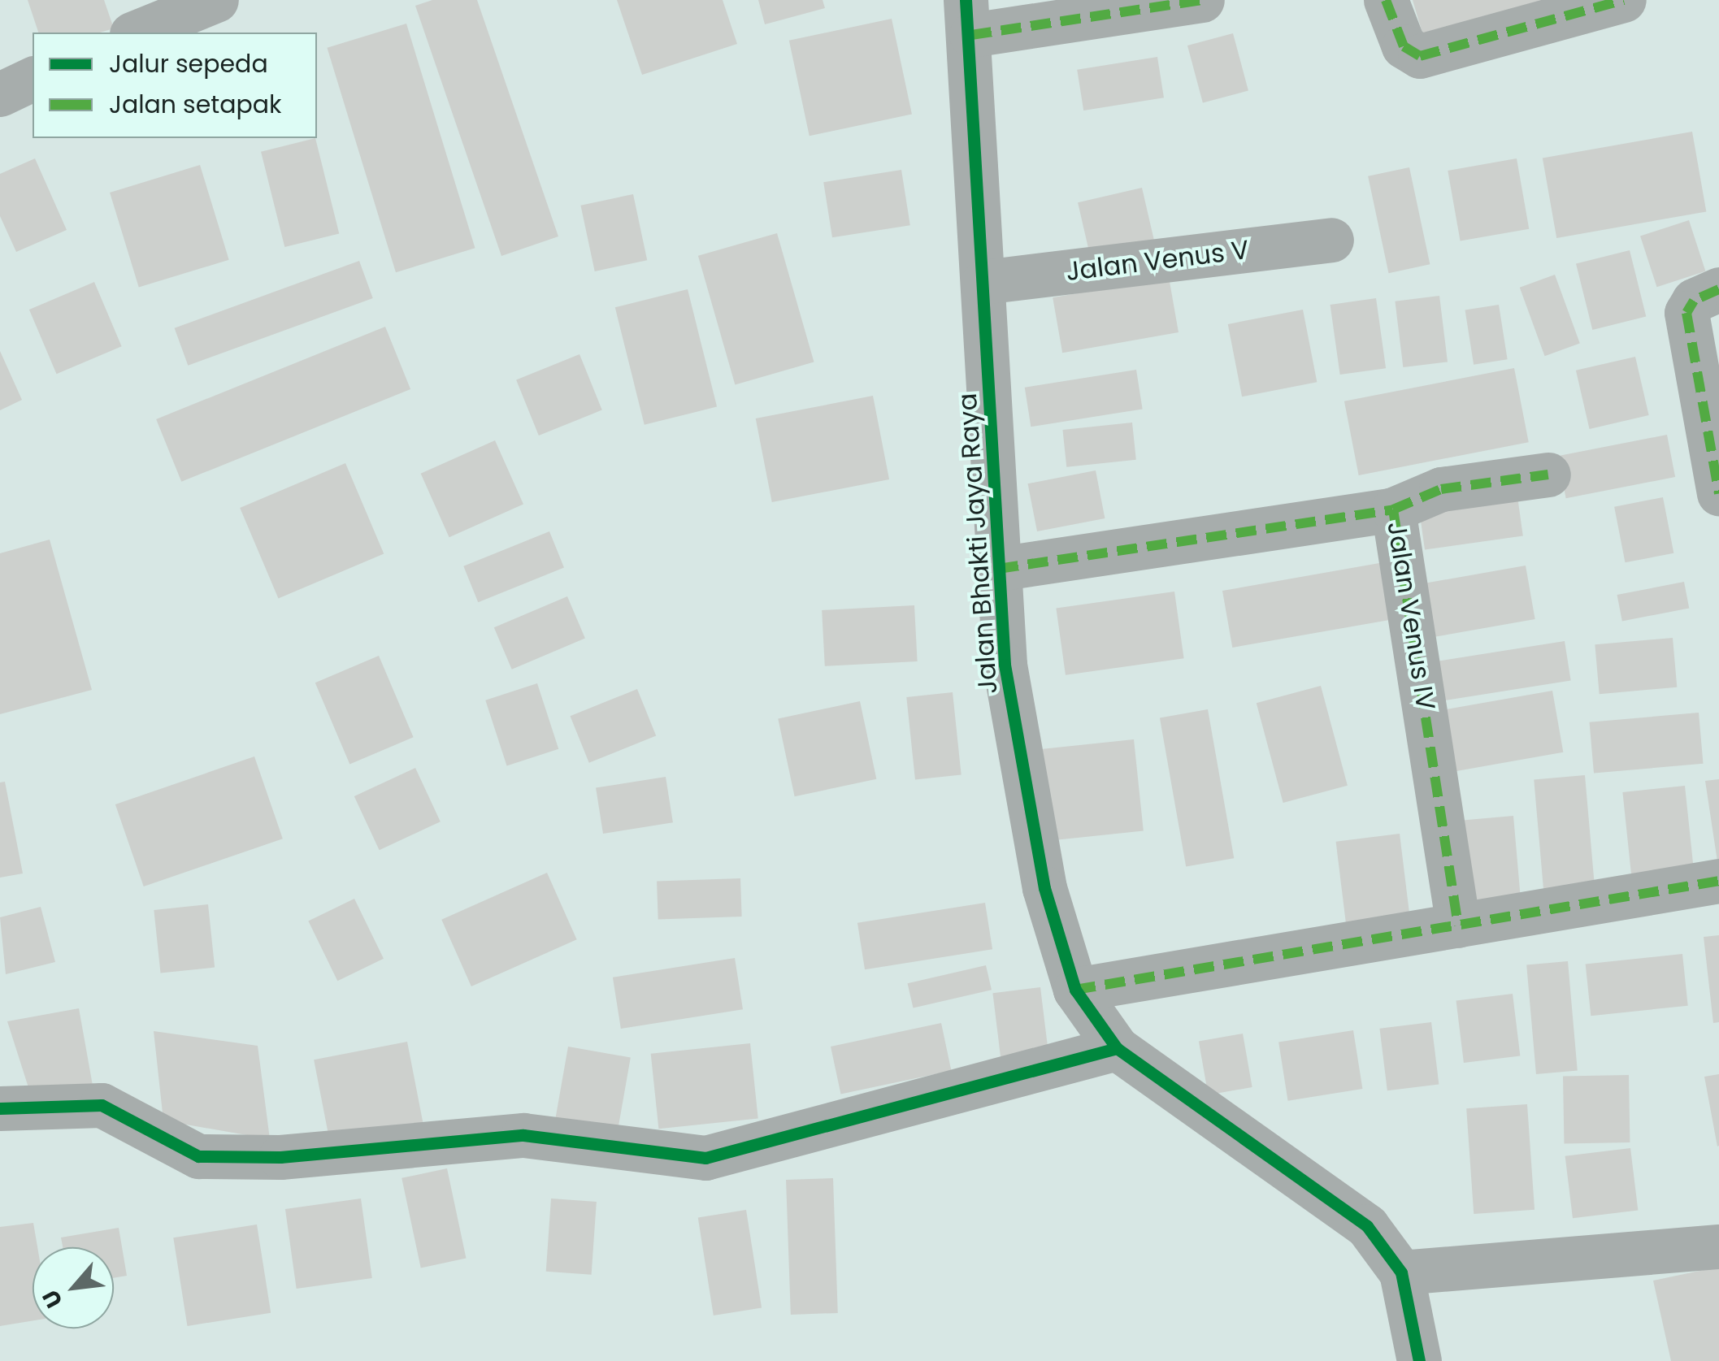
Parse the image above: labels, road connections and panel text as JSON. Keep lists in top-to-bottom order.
{
  "streets": {
    "street": ["Jalan Venus V", "Jalan Bhakti Jaya Raya", "Jalan Venus IV"]
  },
  "crossings": [
    ["Jalan Venus V", "Jalan Bhakti Jaya Raya"],
    ["Jalan Bhakti Jaya Raya", "Jalan Venus IV"]
  ],
  "legend": ["Jalur sepeda", "Jalan setapak"],
  "north": "bottom left"
}
